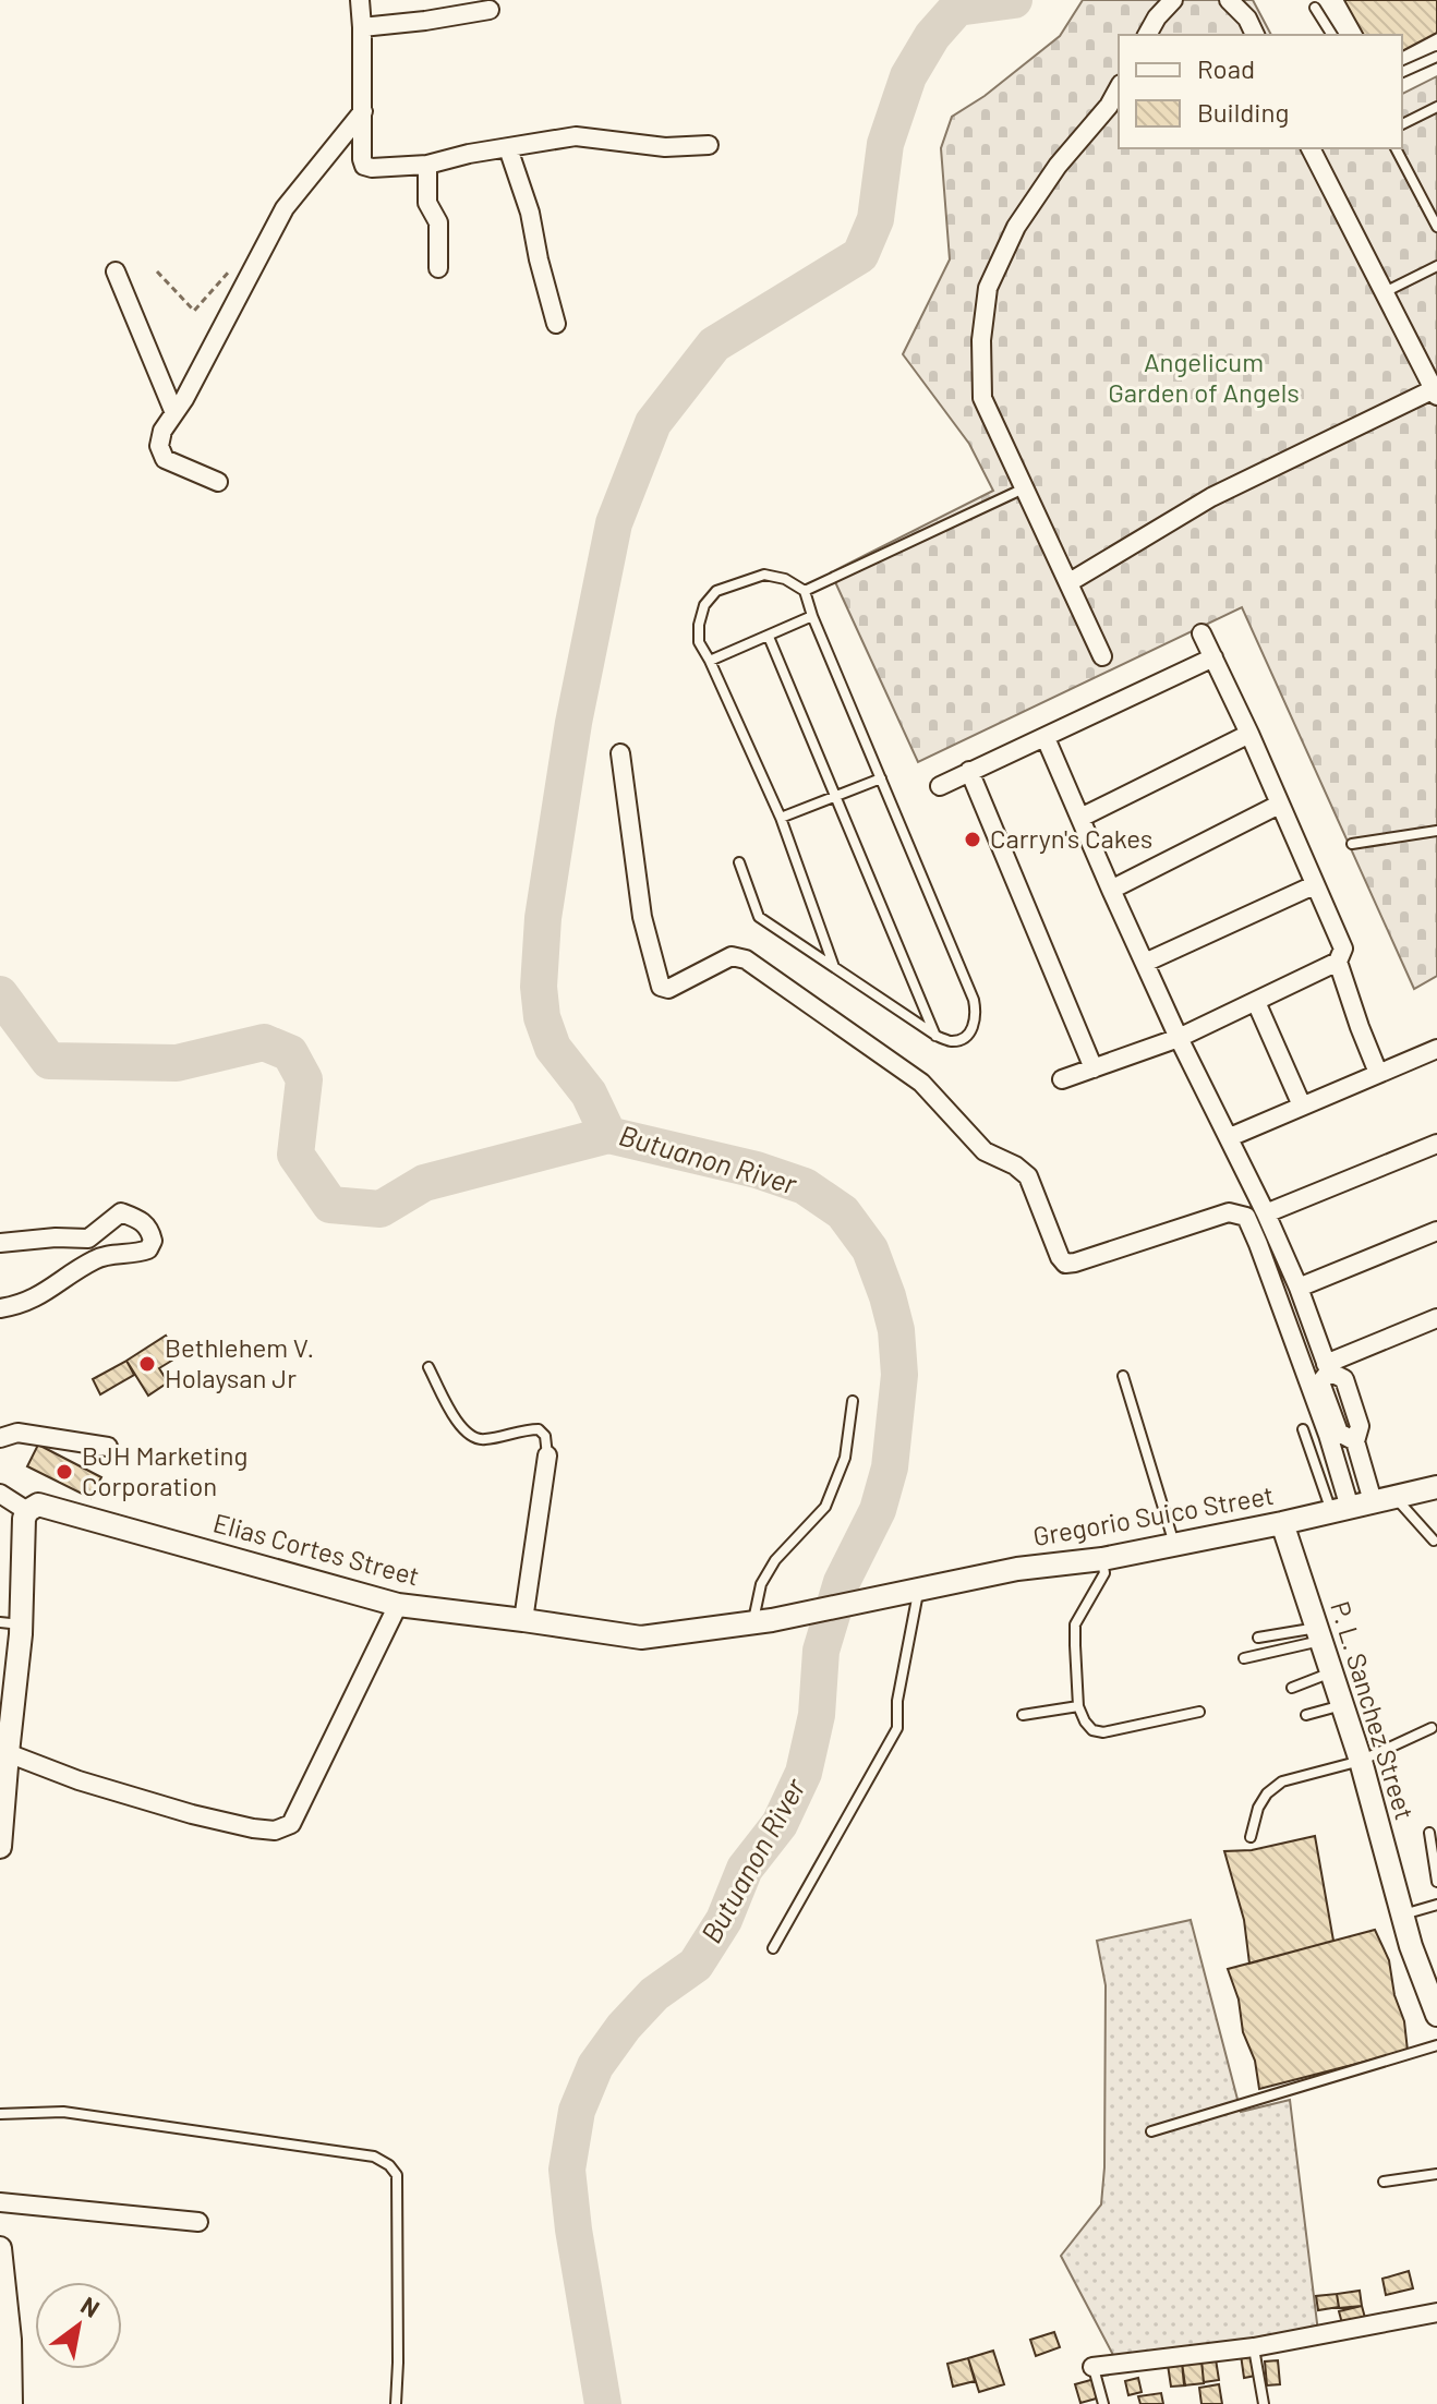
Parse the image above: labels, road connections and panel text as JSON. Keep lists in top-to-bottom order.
{
  "streets": {
    "street": ["Gregorio Suico Street", "Elias Cortes Street", "P. L. Sanchez Street"]
  },
  "crossings": [
    ["Gregorio Suico Street", "Elias Cortes Street"],
    ["Gregorio Suico Street", "P. L. Sanchez Street"]
  ],
  "water": ["Butuanon River"],
  "parks": ["Angelicum Garden of Angels"],
  "places": ["Carryn's Cakes", "Bethlehem V. Holaysan Jr", "BJH Marketing Corporation"],
  "legend": ["Road", "Building"],
  "north": "top right"
}
